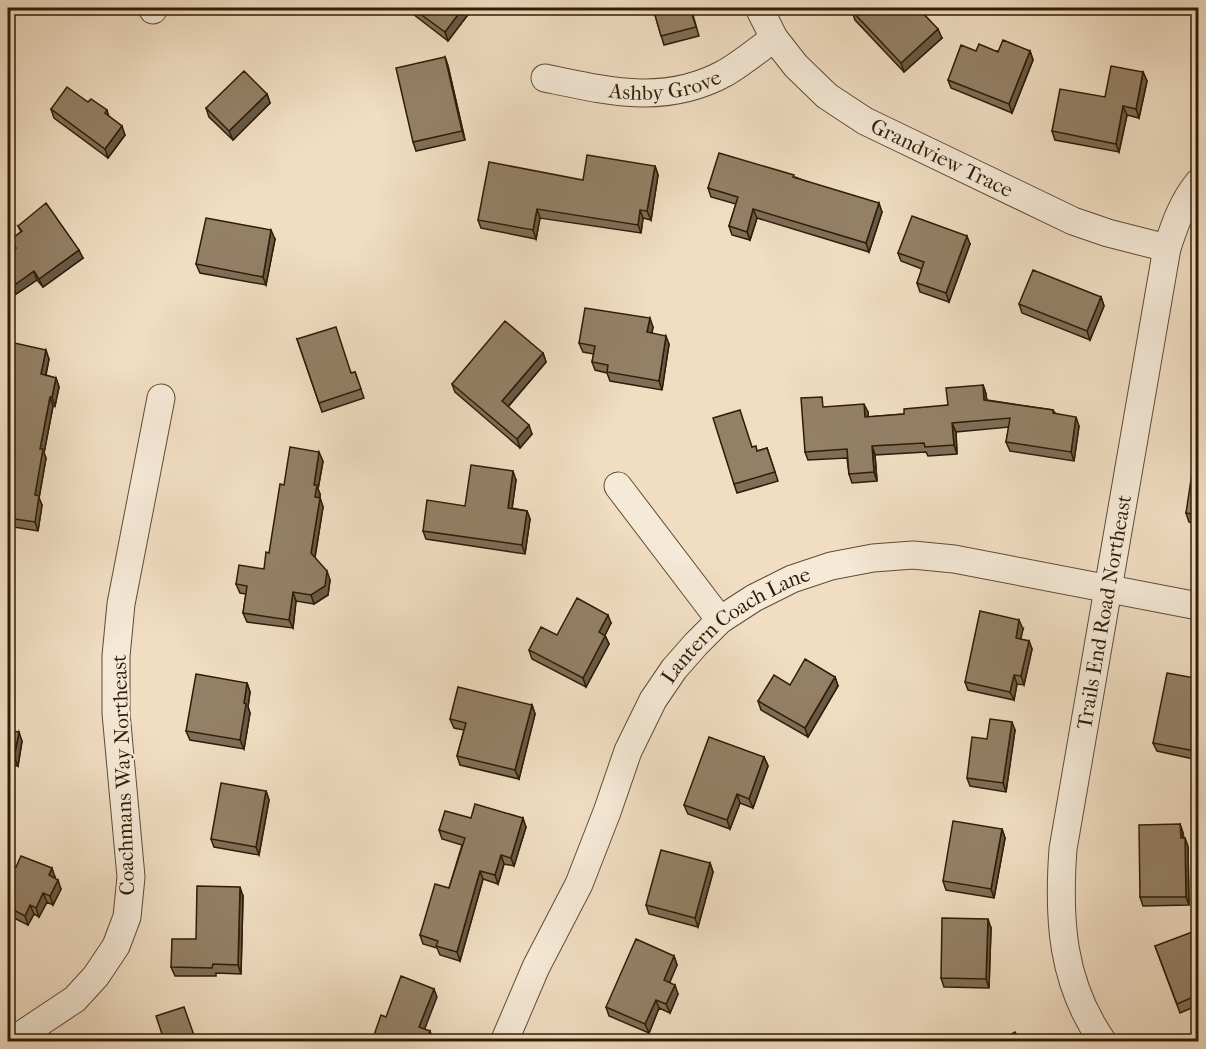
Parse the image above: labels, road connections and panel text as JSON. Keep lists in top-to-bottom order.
{
  "streets": {
    "street": [
      "Ashby Grove",
      "Grandview Trace",
      "Trails End Road Northeast",
      "Lantern Coach Lane",
      "Coachmans Way Northeast"
    ]
  },
  "crossings": [
    ["Ashby Grove", "Grandview Trace"],
    ["Grandview Trace", "Trails End Road Northeast"],
    ["Trails End Road Northeast", "Lantern Coach Lane"]
  ]
}
